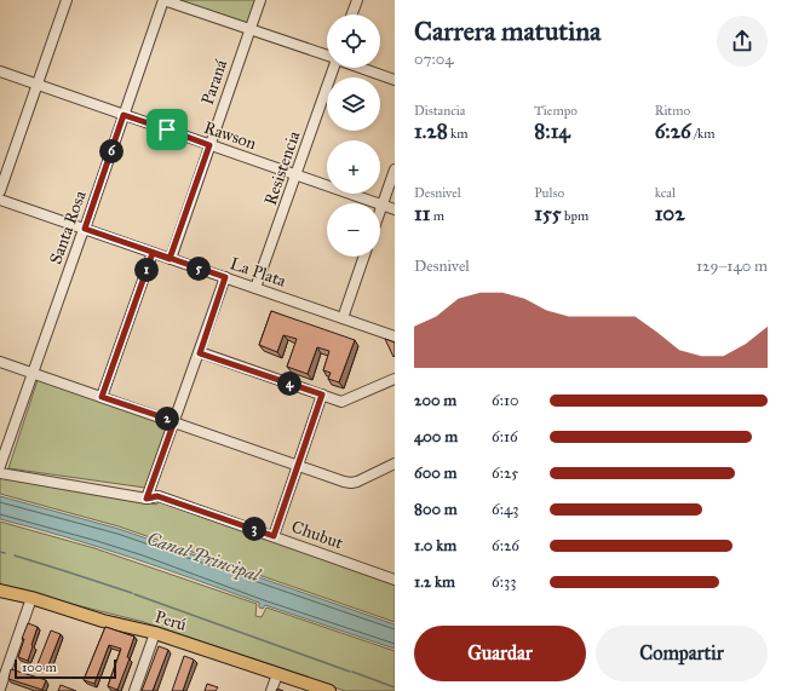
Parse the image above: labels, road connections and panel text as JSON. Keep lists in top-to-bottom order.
{
  "streets": {
    "main road": ["Perú"],
    "street": [
      "Paraná",
      "Rawson",
      "Resistencia",
      "Santa Rosa",
      "La Plata",
      "Chubut"
    ]
  },
  "crossings": [
    ["Paraná", "Rawson"],
    ["Paraná", "La Plata"],
    ["Rawson", "Resistencia"],
    ["Rawson", "Santa Rosa"],
    ["Resistencia", "La Plata"],
    ["Santa Rosa", "La Plata"]
  ],
  "water": ["Canal Principal"],
  "scale_bar": "100 m",
  "page": {
    "heading": ["Carrera matutina", "07:04"],
    "map_buttons": ["+", "−"],
    "stats": [
      ["Distancia", "1.28 km"],
      ["Tiempo", "8:14"],
      ["Ritmo", "6:26 /km"],
      ["Desnivel", "11 m"],
      ["Pulso", "155 bpm"],
      ["kcal", "102"]
    ],
    "pins": [
      "6",
      "5",
      "1",
      "4",
      "2",
      "3"
    ],
    "chart": ["Desnivel", "129–140 m"],
    "list": [
      {
        "name": "200 m",
        "note": "6:10"
      },
      {
        "name": "400 m",
        "note": "6:16"
      },
      {
        "name": "600 m",
        "note": "6:25"
      },
      {
        "name": "800 m",
        "note": "6:43"
      },
      {
        "name": "1.0 km",
        "note": "6:26"
      },
      {
        "name": "1.2 km",
        "note": "6:33"
      }
    ],
    "buttons": ["Guardar", "Compartir"],
    "scale": "100 m"
  }
}
